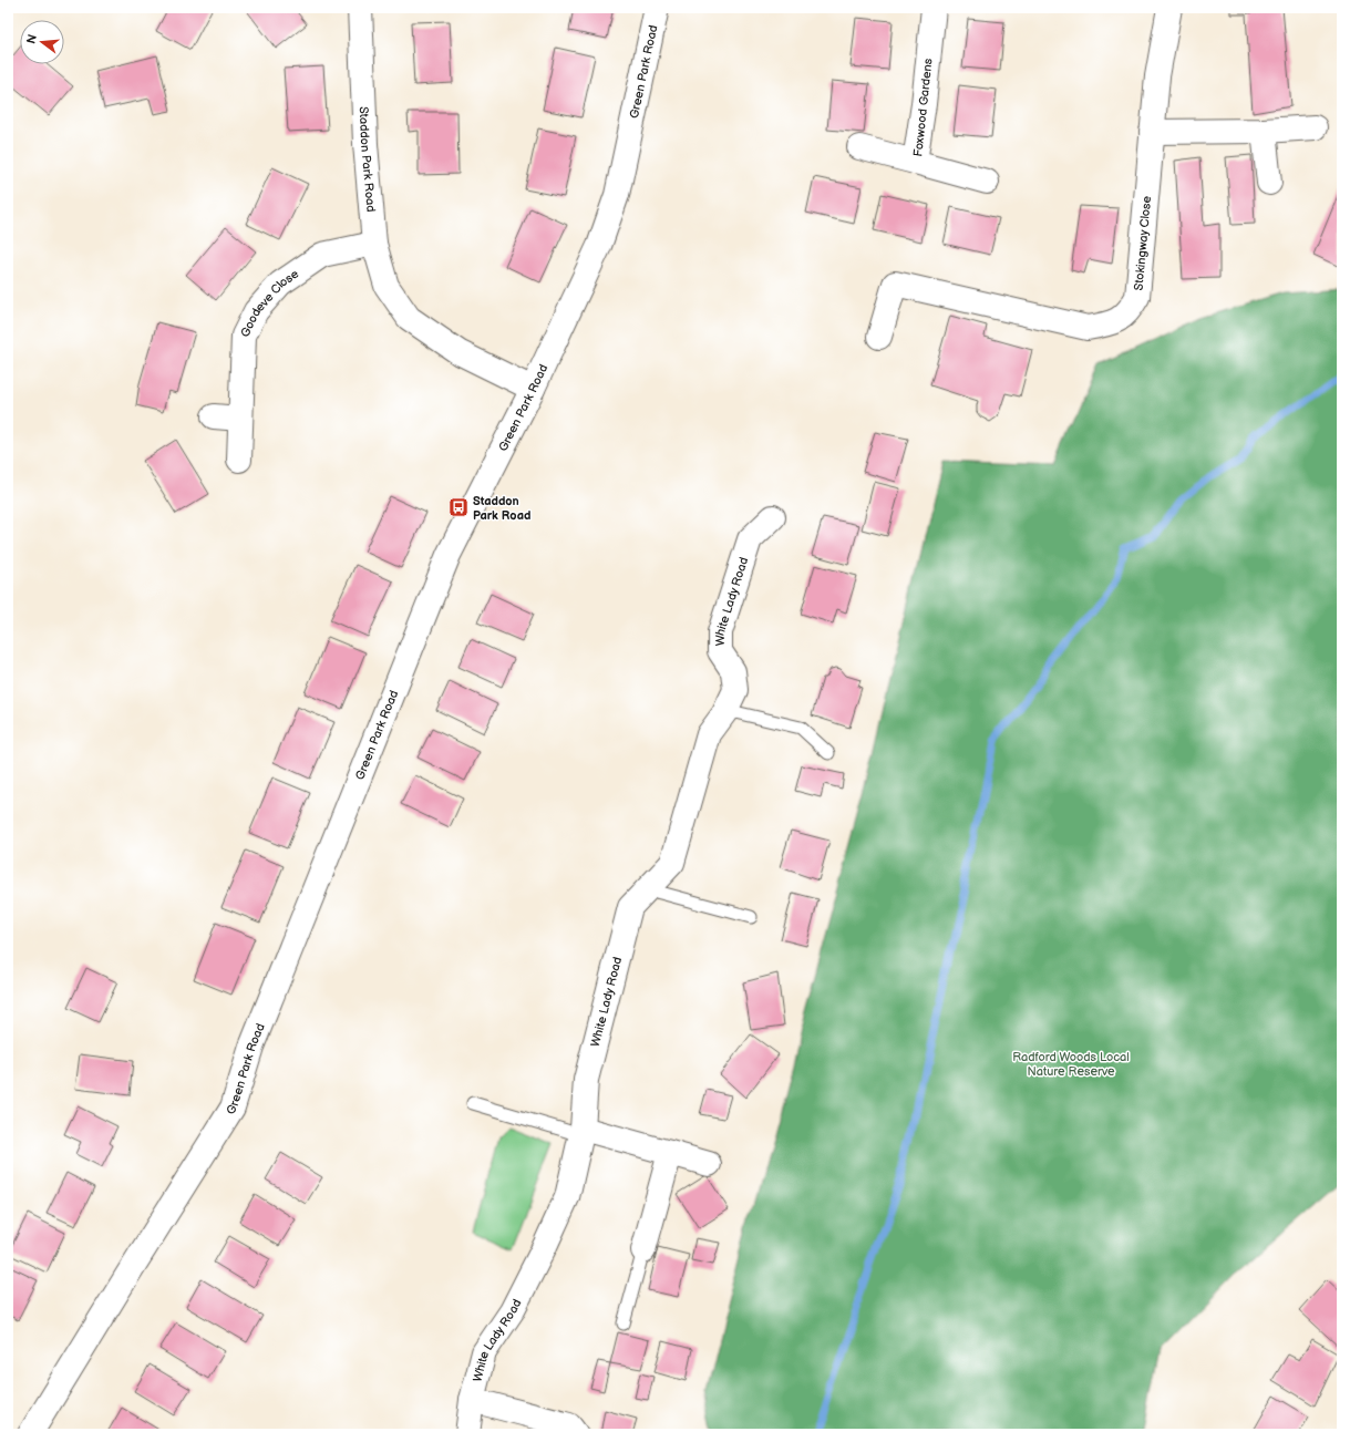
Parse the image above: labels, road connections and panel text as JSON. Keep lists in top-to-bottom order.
{
  "streets": {
    "street": [
      "Green Park Road",
      "Foxwood Gardens",
      "Staddon Park Road",
      "Stokingway Close",
      "Goodeve Close",
      "White Lady Road"
    ]
  },
  "crossings": [
    ["Green Park Road", "Staddon Park Road"],
    ["Staddon Park Road", "Goodeve Close"]
  ],
  "parks": ["Radford Woods Local Nature Reserve"],
  "places": {
    "bus stop": ["Staddon Park Road"]
  },
  "north": "left"
}
